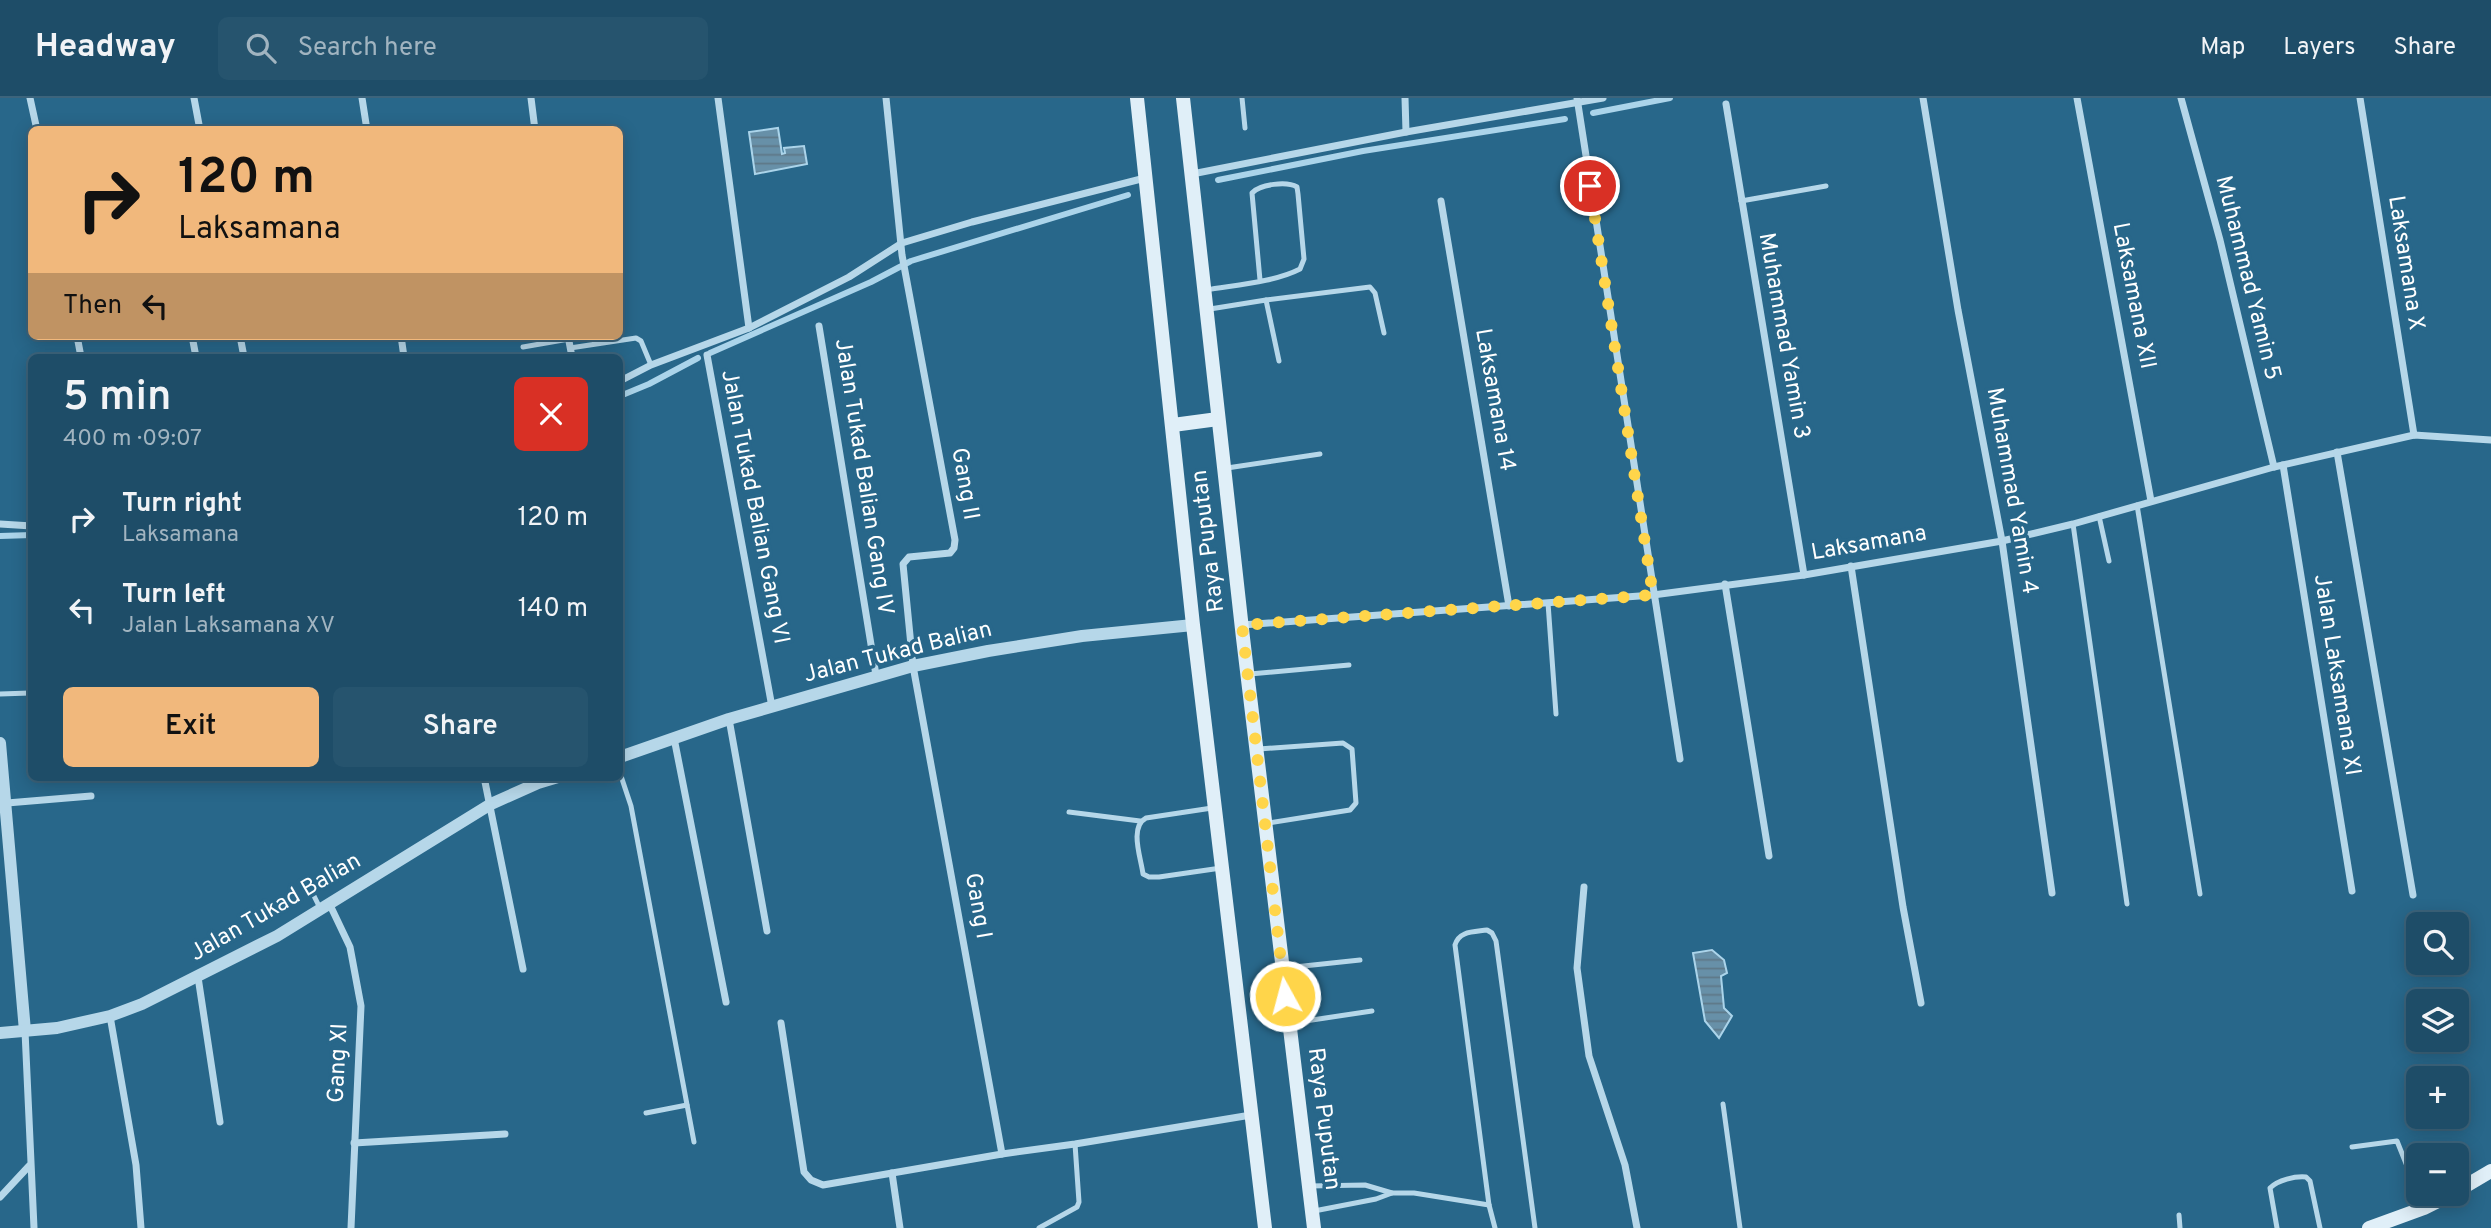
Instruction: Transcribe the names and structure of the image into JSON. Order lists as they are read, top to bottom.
{
  "streets": {
    "main road": ["Raya Puputan"],
    "street": [
      "Laksamana X",
      "Muhammad Yamin 5",
      "Laksamana XII",
      "Muhammad Yamin 3",
      "Laksamana 14",
      "Jalan Tukad Balian Gang IV",
      "Gang II",
      "Muhammad Yamin 4",
      "Jalan Tukad Balian Gang VI",
      "Laksamana",
      "Jalan Tukad Balian",
      "Jalan Laksamana XI",
      "Gang I",
      "Gang XI"
    ]
  },
  "crossings": [
    ["Laksamana X", "Laksamana"],
    ["Muhammad Yamin 5", "Laksamana"],
    ["Muhammad Yamin 5", "Jalan Laksamana XI"],
    ["Laksamana XII", "Laksamana"],
    ["Muhammad Yamin 3", "Laksamana"],
    ["Laksamana 14", "Laksamana"],
    ["Jalan Tukad Balian Gang IV", "Jalan Tukad Balian"],
    ["Gang II", "Jalan Tukad Balian"],
    ["Gang II", "Gang I"],
    ["Muhammad Yamin 4", "Laksamana"],
    ["Jalan Tukad Balian Gang VI", "Jalan Tukad Balian"],
    ["Raya Puputan", "Laksamana"],
    ["Raya Puputan", "Jalan Tukad Balian"],
    ["Laksamana", "Jalan Laksamana XI"],
    ["Jalan Tukad Balian", "Gang I"],
    ["Jalan Tukad Balian", "Gang XI"]
  ],
  "page": {
    "header": "Headway",
    "search": "Search here",
    "nav": ["Map", "Layers", "Share"],
    "turn": ["120 m", "Laksamana"],
    "then": "Then",
    "heading": ["5 min", "400 m · 09:07"],
    "list": [
      {
        "name": "Turn right",
        "note": "Laksamana",
        "value": "120 m"
      },
      {
        "name": "Turn left",
        "note": "Jalan Laksamana XV",
        "value": "140 m"
      }
    ],
    "buttons": ["Exit", "Share"],
    "map_buttons": ["+", "−"]
  }
}
